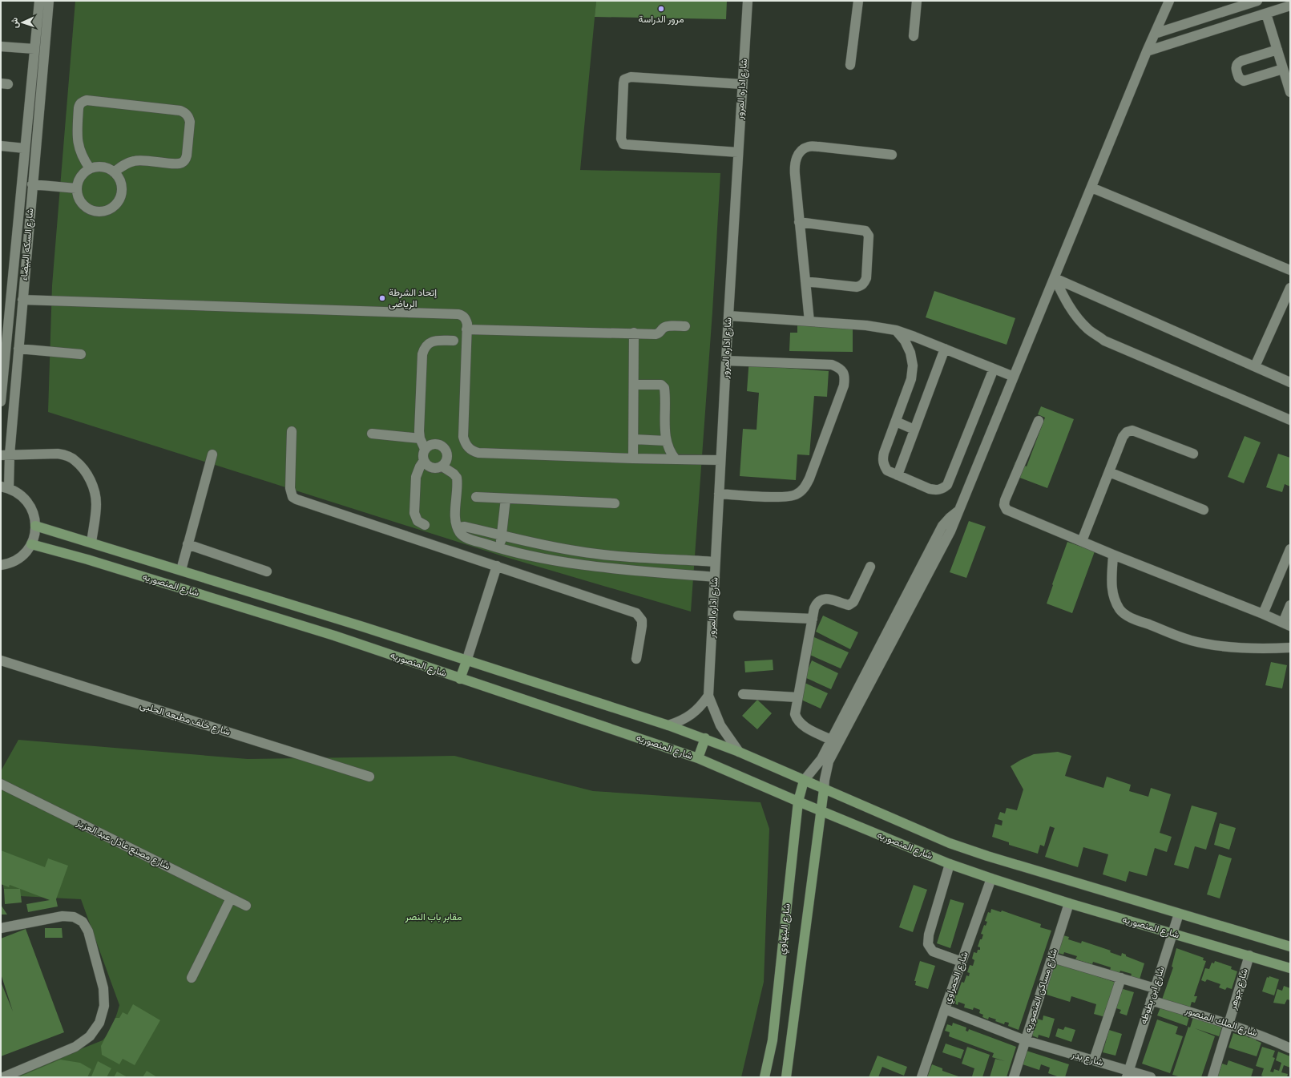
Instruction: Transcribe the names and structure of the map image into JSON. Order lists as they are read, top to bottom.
{
  "streets": {
    "main road": ["شارع المنصوريه", "شارع البنهاوي"],
    "street": [
      "شارع اداره المرور",
      "شارع السكه البيضاء",
      "شارع خلف مطبعه الحلبى",
      "شارع مصنع عادل عبد العزيز",
      "شارع الحمراوي",
      "شارع جوهر",
      "شارع مساكن المنصوريه",
      "شارع ابن بطوطه",
      "شارع الملك المنصور",
      "شارع بدر"
    ]
  },
  "crossings": [
    ["شارع اداره المرور", "شارع المنصوريه"],
    ["شارع المنصوريه", "شارع البنهاوي"],
    ["شارع المنصوريه", "شارع الحمراوي"],
    ["شارع المنصوريه", "شارع جوهر"],
    ["شارع المنصوريه", "شارع مساكن المنصوريه"],
    ["شارع المنصوريه", "شارع ابن بطوطه"],
    ["شارع الحمراوي", "شارع بدر"],
    ["شارع جوهر", "شارع الملك المنصور"],
    ["شارع مساكن المنصوريه", "شارع بدر"],
    ["شارع ابن بطوطه", "شارع الملك المنصور"],
    ["شارع ابن بطوطه", "شارع بدر"]
  ],
  "parks": ["مقابر باب النصر"],
  "places": ["مرور الدراسة", "إتحاد الشرطة الرياضى"],
  "north": "left"
}
